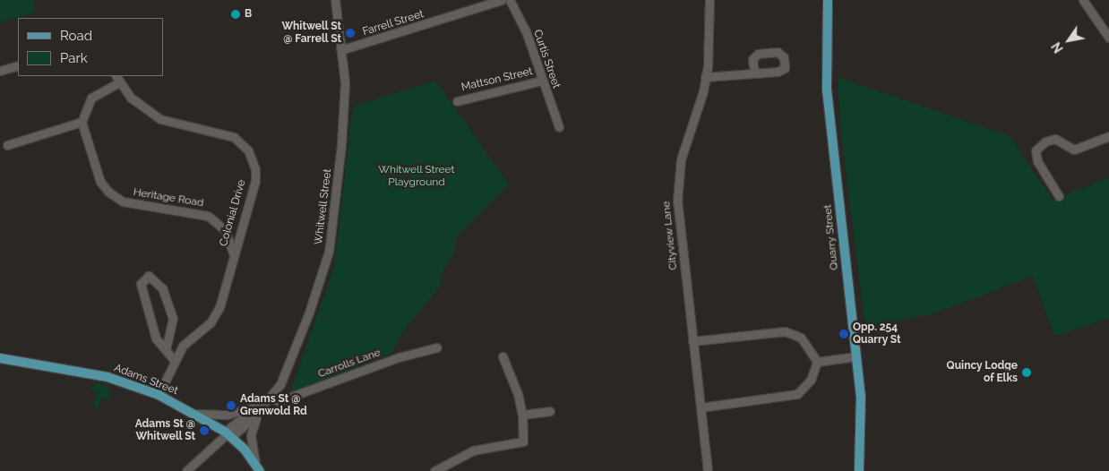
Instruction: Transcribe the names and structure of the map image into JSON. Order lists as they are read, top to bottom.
{
  "streets": {
    "main road": ["Quarry Street", "Adams Street"],
    "street": [
      "Farrell Street",
      "Curtis Street",
      "Mattson Street",
      "Heritage Road",
      "Whitwell Street",
      "Colonial Drive",
      "Cityview Lane",
      "Carrolls Lane"
    ]
  },
  "crossings": [
    ["Farrell Street", "Whitwell Street"],
    ["Curtis Street", "Mattson Street"],
    ["Heritage Road", "Colonial Drive"],
    ["Whitwell Street", "Carrolls Lane"],
    ["Whitwell Street", "Adams Street"],
    ["Colonial Drive", "Adams Street"],
    ["Carrolls Lane", "Adams Street"]
  ],
  "parks": ["Whitwell Street Playground"],
  "places": [
    "B",
    "Whitwell St @ Farrell St",
    "Opp. 254 Quarry St",
    "Quincy Lodge of Elks",
    "Adams St @ Grenwold Rd",
    "Adams St @ Whitwell St"
  ],
  "legend": ["Road", "Park"],
  "north": "bottom left"
}
